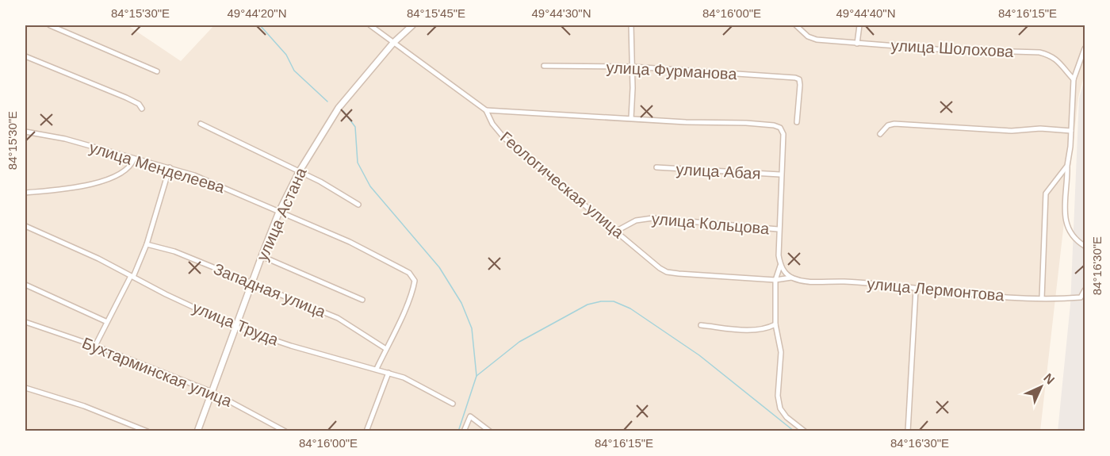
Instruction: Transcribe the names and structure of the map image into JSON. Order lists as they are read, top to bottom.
{
  "streets": {
    "street": [
      "улица Шолохова",
      "улица Фурманова",
      "улица Менделеева",
      "улица Абая",
      "Геологическая улица",
      "улица Астана",
      "улица Кольцова",
      "улица Лермонтова",
      "Западная улица",
      "улица Труда",
      "Бухтарминская улица"
    ]
  },
  "crossings": [
    ["улица Менделеева", "улица Астана"],
    ["улица Менделеева", "Западная улица"],
    ["Геологическая улица", "улица Астана"],
    ["Геологическая улица", "улица Кольцова"],
    ["Геологическая улица", "улица Лермонтова"],
    ["улица Астана", "Западная улица"],
    ["улица Астана", "улица Труда"],
    ["улица Астана", "Бухтарминская улица"]
  ],
  "north": "top right",
  "coordinates": [
    "84°15'30\"E",
    "49°44'20\"N",
    "84°15'45\"E",
    "49°44'30\"N",
    "84°16'00\"E",
    "49°44'40\"N",
    "84°16'15\"E",
    "84°16'30\"E"
  ]
}
